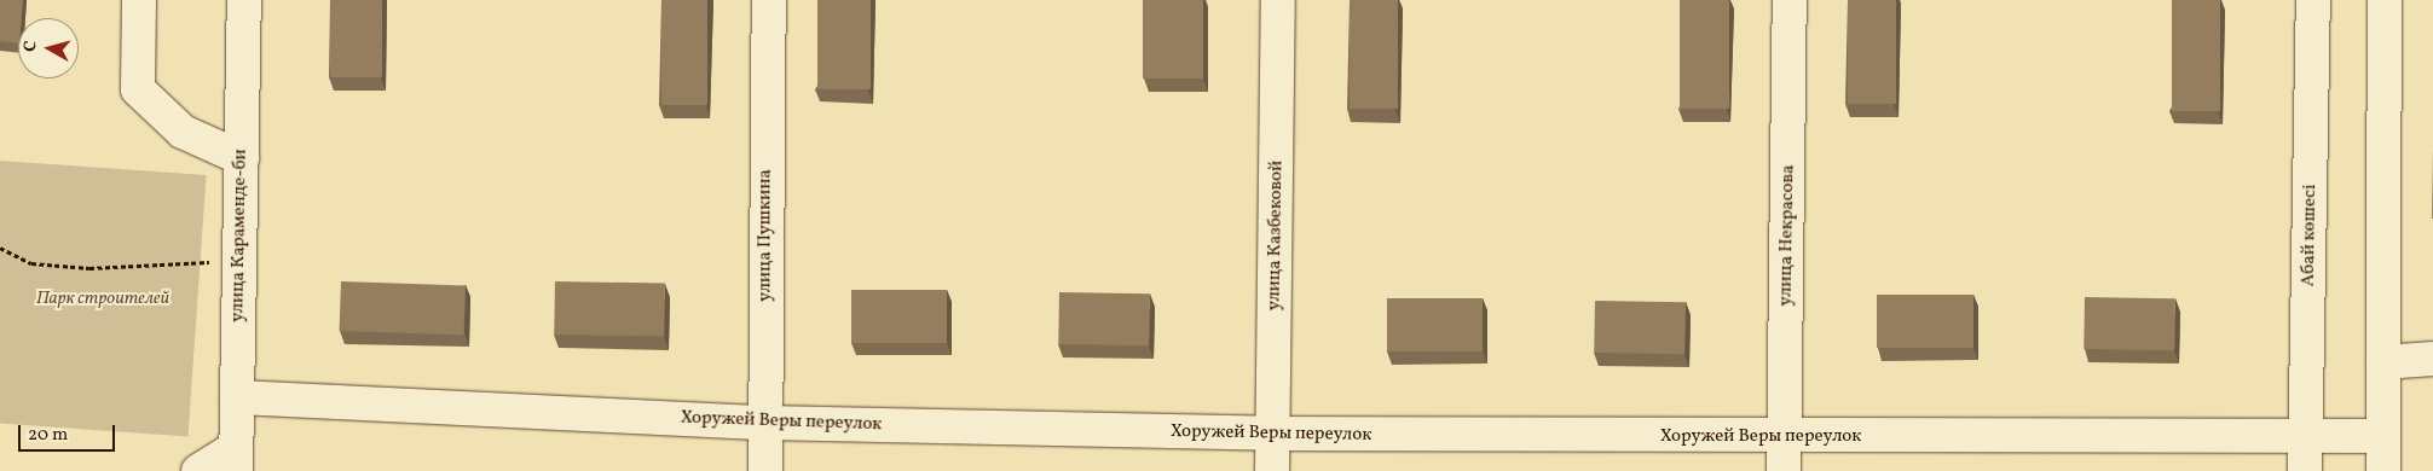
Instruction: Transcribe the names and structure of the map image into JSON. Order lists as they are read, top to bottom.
{
  "streets": {
    "street": [
      "улица Караменде-би",
      "улица Пушкина",
      "улица Казбековой",
      "улица Некрасова",
      "Абай көшесі",
      "Хоружей Веры переулок"
    ]
  },
  "crossings": [
    ["улица Караменде-би", "Хоружей Веры переулок"],
    ["улица Пушкина", "Хоружей Веры переулок"],
    ["улица Казбековой", "Хоружей Веры переулок"],
    ["улица Некрасова", "Хоружей Веры переулок"],
    ["Абай көшесі", "Хоружей Веры переулок"]
  ],
  "parks": ["Парк строителей"],
  "scale_bar": "20 m",
  "north": "left"
}
